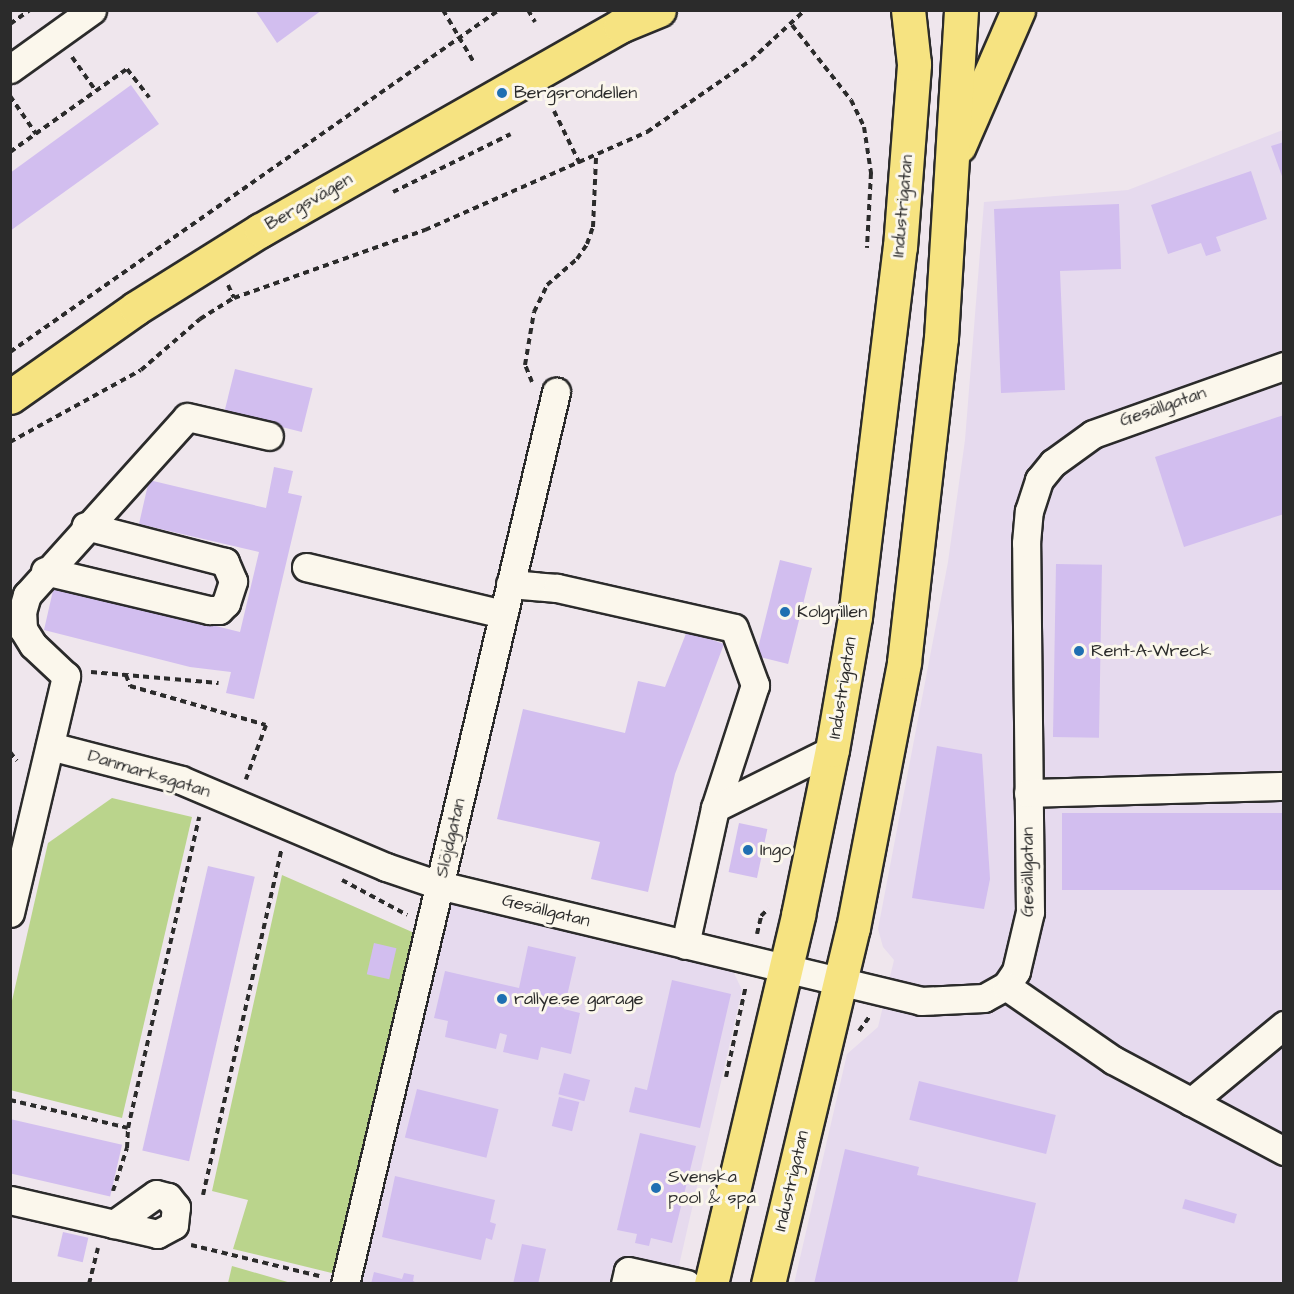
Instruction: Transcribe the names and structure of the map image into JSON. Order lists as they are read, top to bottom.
{
  "streets": {
    "main road": ["Bergsvägen", "Industrigatan"],
    "street": ["Gesällgatan", "Danmarksgatan", "Slöjdgatan"]
  },
  "crossings": [
    ["Industrigatan", "Gesällgatan"],
    ["Gesällgatan", "Danmarksgatan"],
    ["Gesällgatan", "Slöjdgatan"],
    ["Danmarksgatan", "Slöjdgatan"]
  ],
  "places": [
    "Bergsrondellen",
    "Kolgrillen",
    "Rent-A-Wreck",
    "Ingo",
    "rallye.se garage",
    "Svenska pool & spa"
  ]
}
